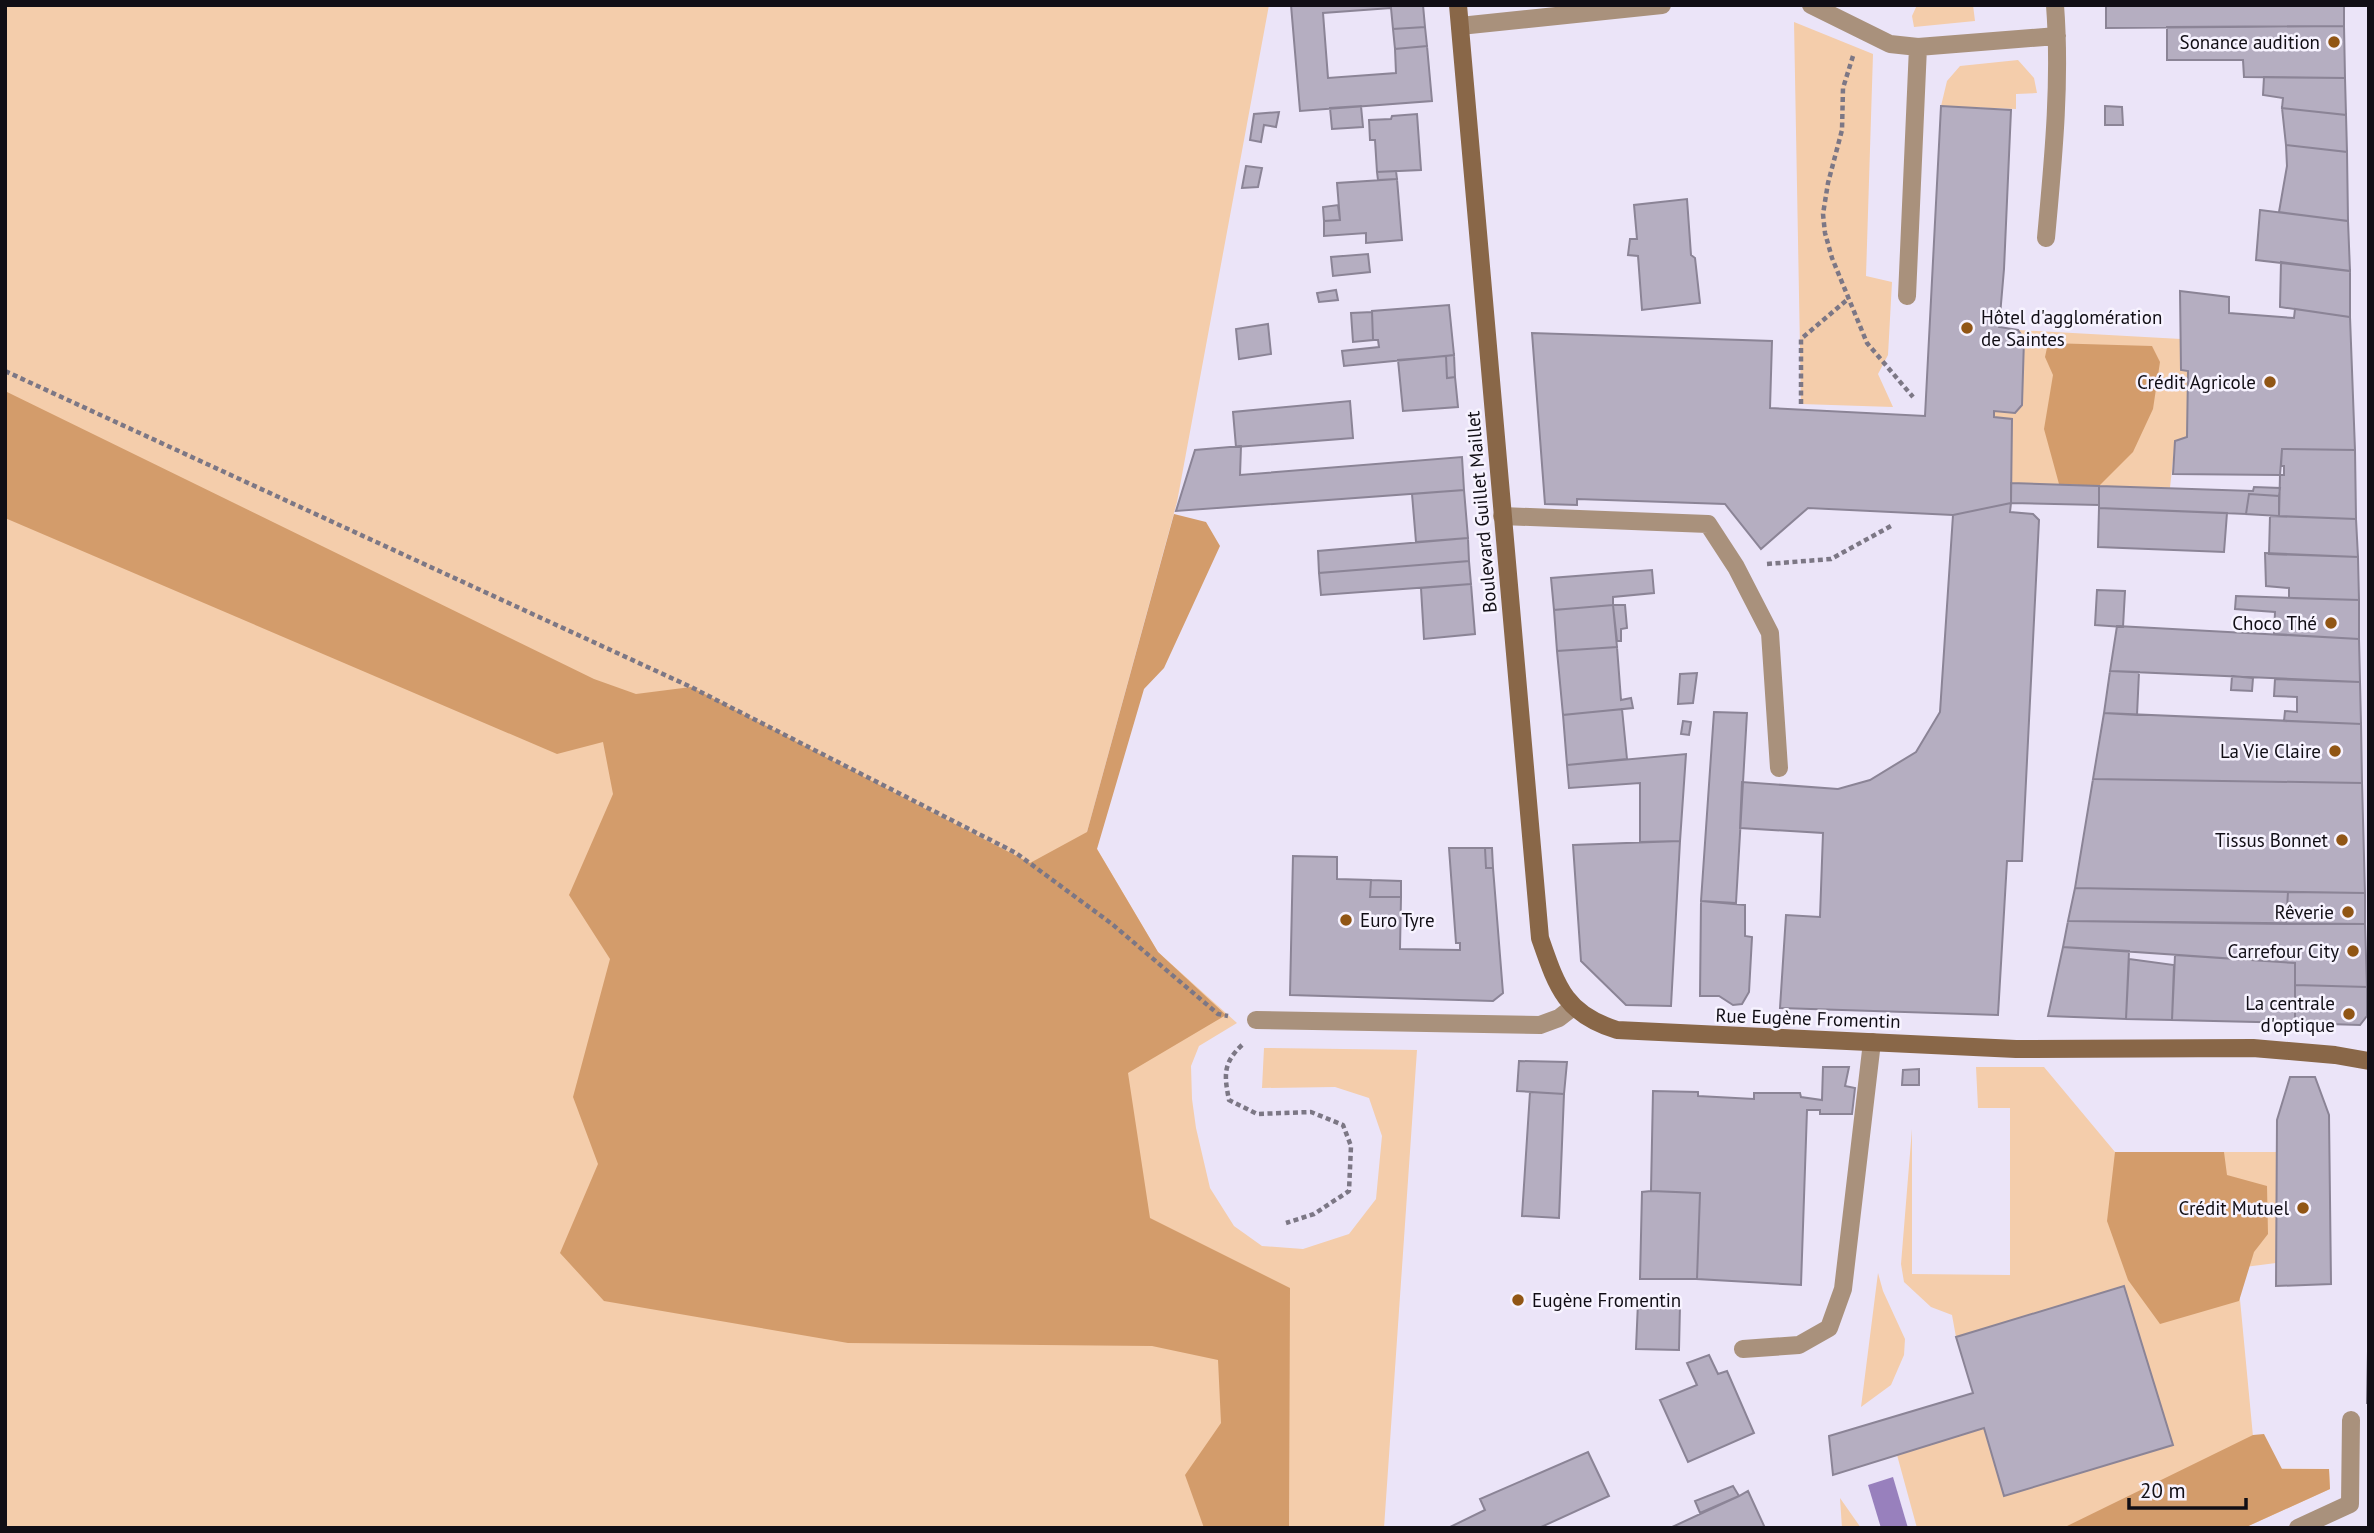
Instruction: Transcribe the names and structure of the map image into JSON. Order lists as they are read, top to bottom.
{
  "streets": {
    "street": ["Boulevard Guillet Maillet", "Rue Eugène Fromentin"]
  },
  "crossings": [
    ["Boulevard Guillet Maillet", "Rue Eugène Fromentin"]
  ],
  "places": [
    "Sonance audition",
    "Hôtel d'agglomération de Saintes",
    "Crédit Agricole",
    "Choco Thé",
    "La Vie Claire",
    "Tissus Bonnet",
    "Rêverie",
    "Euro Tyre",
    "Carrefour City",
    "La centrale d'optique",
    "Crédit Mutuel",
    "Eugène Fromentin"
  ],
  "scale_bar": "20 m"
}
